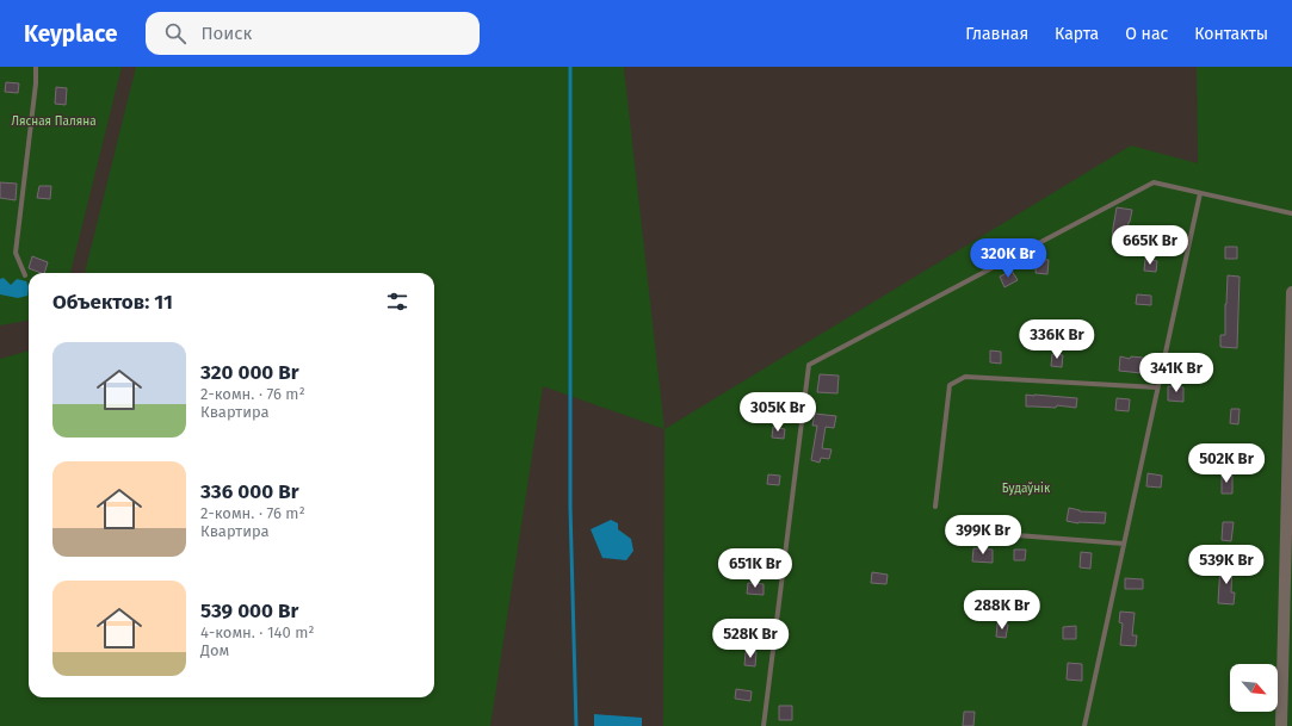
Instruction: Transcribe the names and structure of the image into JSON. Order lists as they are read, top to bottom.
{
  "parks": ["Лясная Паляна", "Будаўнік"],
  "north": "bottom right",
  "page": {
    "header": "Keyplace",
    "search": "Поиск",
    "nav": [
      "Главная",
      "Карта",
      "О нас",
      "Контакты"
    ],
    "price": [
      "665K Br",
      "320K Br",
      "336K Br",
      "341K Br",
      "305K Br",
      "502K Br",
      "399K Br",
      "539K Br",
      "651K Br",
      "288K Br",
      "528K Br"
    ],
    "heading": "Объектов: 11",
    "list": [
      {
        "name": "320 000 Br",
        "note": "2-комн. · 76 m² · Квартира"
      },
      {
        "name": "336 000 Br",
        "note": "2-комн. · 76 m² · Квартира"
      },
      {
        "name": "539 000 Br",
        "note": "4-комн. · 140 m² · Дом"
      }
    ]
  }
}
